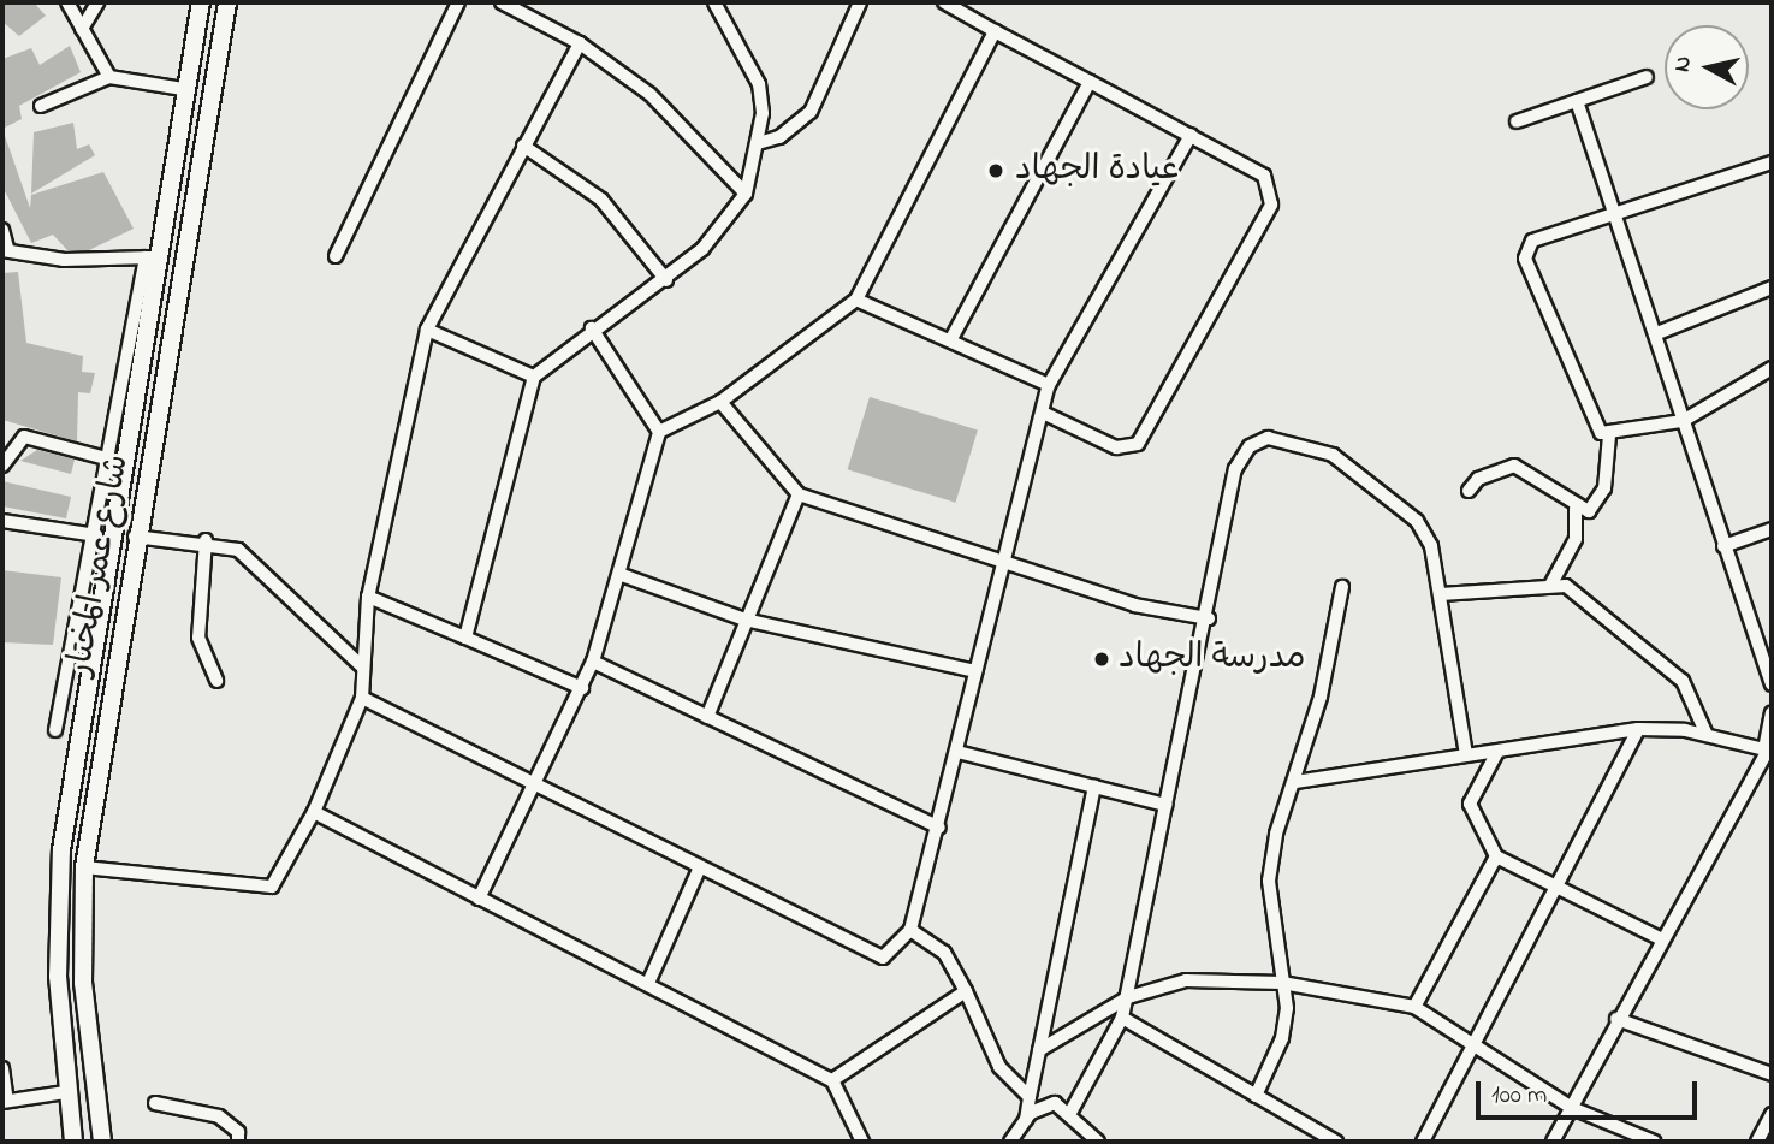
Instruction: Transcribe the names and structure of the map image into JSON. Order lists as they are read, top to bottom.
{
  "streets": {
    "street": ["شارع عمر المختار"]
  },
  "places": ["عيادة الجهاد", "مدرسة الجهاد"],
  "scale_bar": "100 m",
  "north": "left"
}
